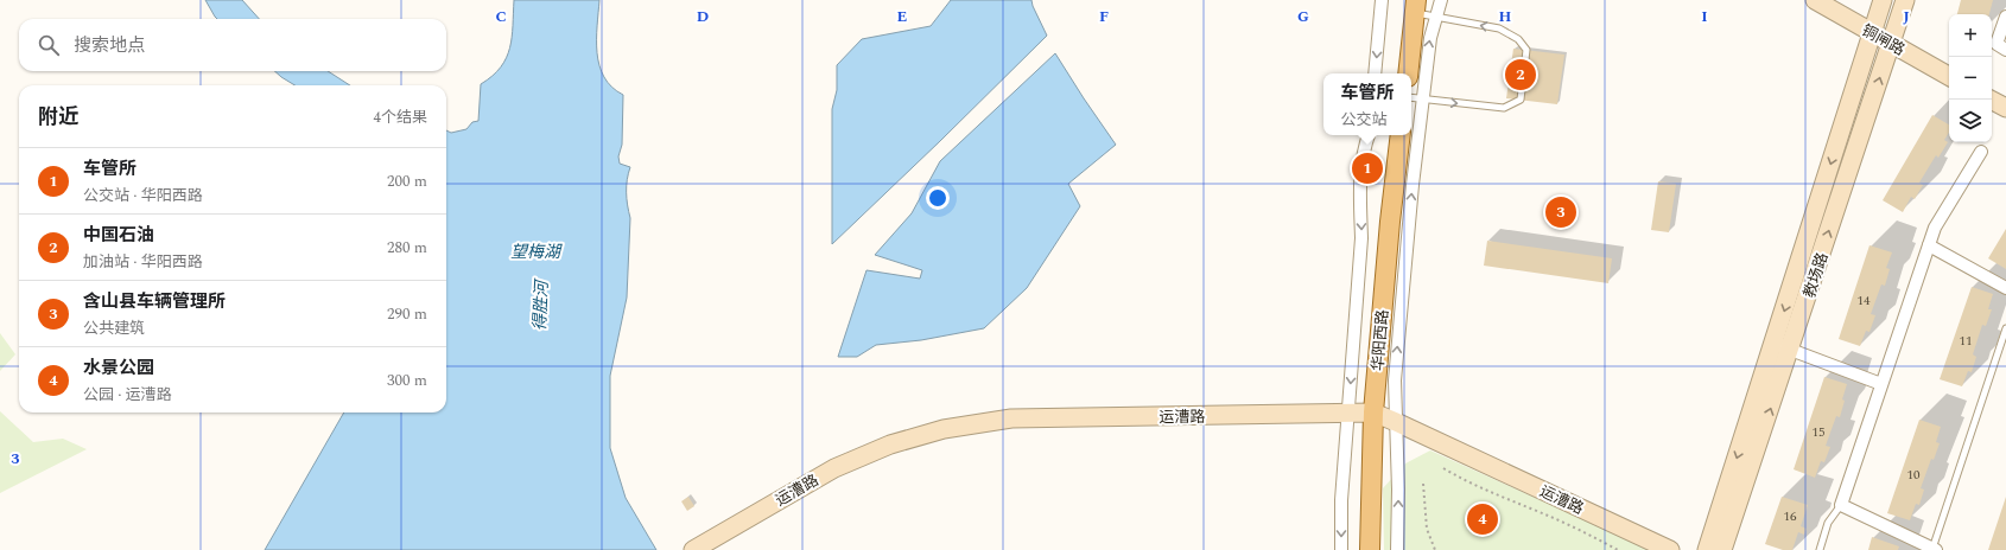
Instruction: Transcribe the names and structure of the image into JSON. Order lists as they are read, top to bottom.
{
  "streets": {
    "main road": [
      "铜闸路",
      "教场路",
      "华阳西路",
      "运漕路"
    ]
  },
  "crossings": [
    ["铜闸路", "教场路"],
    ["华阳西路", "运漕路"]
  ],
  "water": ["望梅湖", "得胜河"],
  "house_numbers": [
    "14",
    "11",
    "15",
    "10",
    "16"
  ],
  "page": {
    "map_buttons": ["+", "−"],
    "search": "搜索地点",
    "pins": [
      "2",
      "1",
      "3",
      "4"
    ],
    "popup": ["车管所", "公交站"],
    "heading": ["附近", "4个结果"],
    "list": [
      {
        "mark": "1",
        "name": "车管所",
        "note": "公交站 · 华阳西路",
        "value": "200 m"
      },
      {
        "mark": "2",
        "name": "中国石油",
        "note": "加油站 · 华阳西路",
        "value": "280 m"
      },
      {
        "mark": "3",
        "name": "含山县车辆管理所",
        "note": "公共建筑",
        "value": "290 m"
      },
      {
        "mark": "4",
        "name": "水景公园",
        "note": "公园 · 运漕路",
        "value": "300 m"
      }
    ]
  },
  "grid": {
    "columns": [
      "C",
      "D",
      "E",
      "F",
      "G",
      "H",
      "I",
      "J"
    ],
    "rows": ["3"]
  }
}
